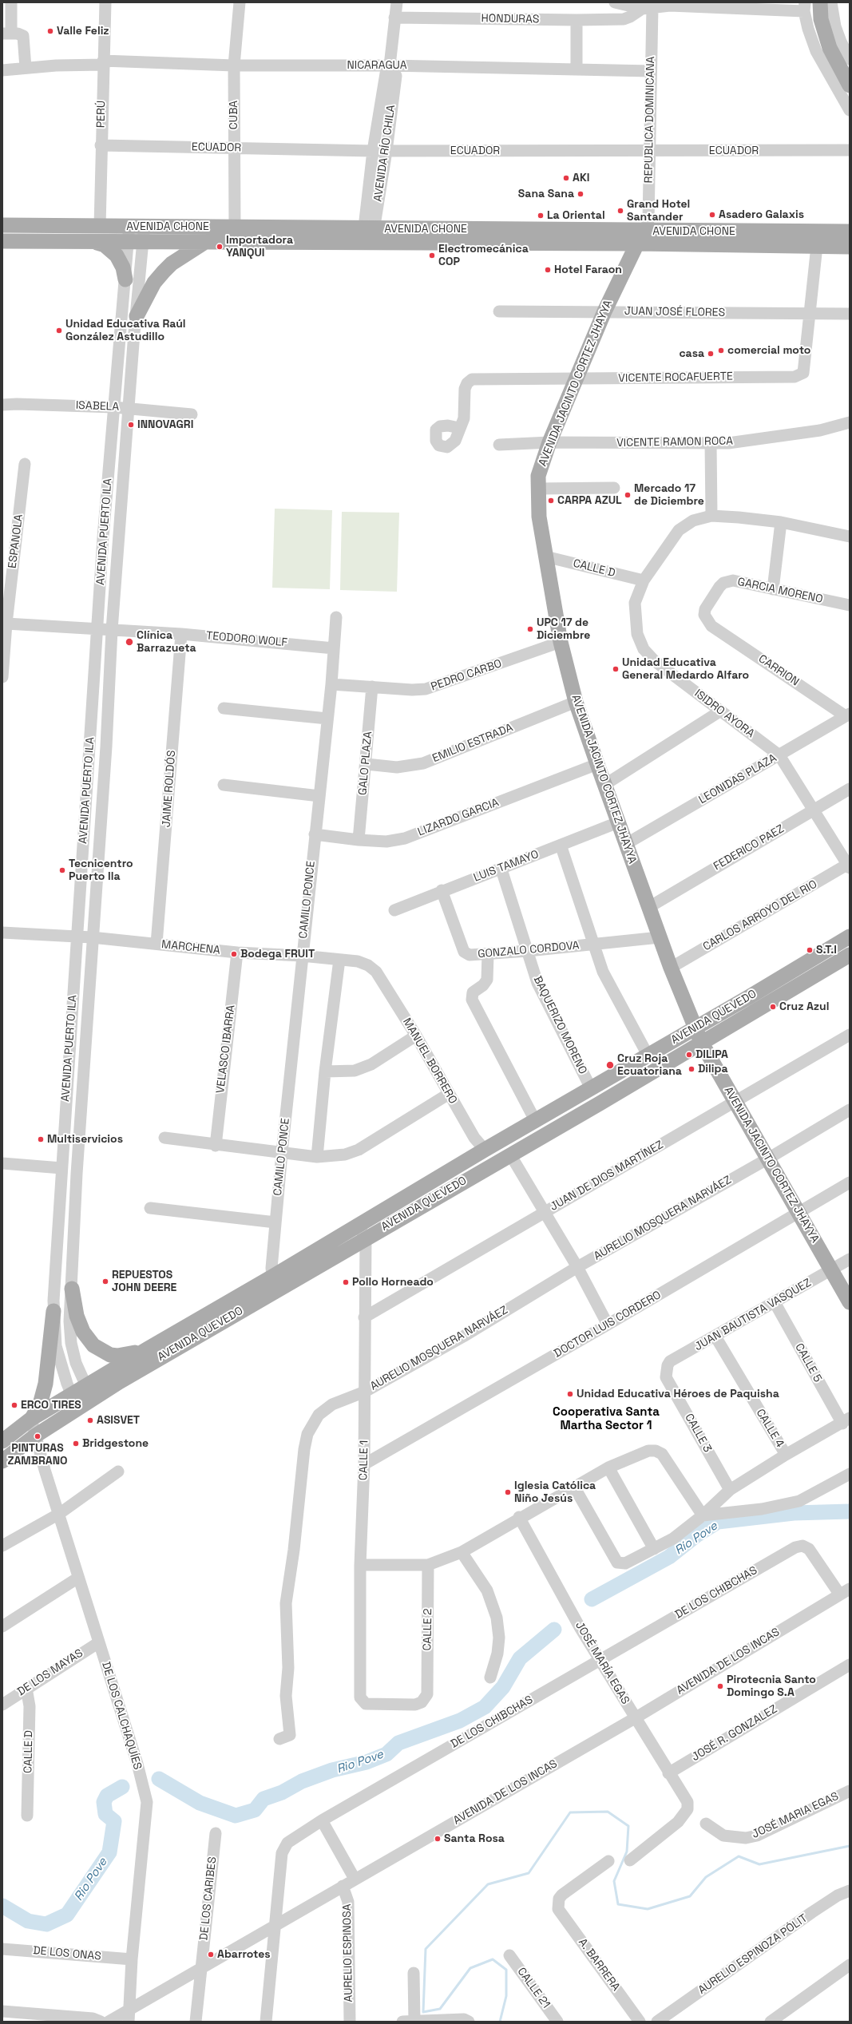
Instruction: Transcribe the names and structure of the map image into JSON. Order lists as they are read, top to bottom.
{
  "streets": {
    "main road": ["AVENIDA CHONE", "AVENIDA JACINTO CORTEZ JHAYYA", "AVENIDA QUEVEDO"],
    "street": [
      "HONDURAS",
      "NICARAGUA",
      "PERÚ",
      "CUBA",
      "REPUBLICA DOMINICANA",
      "ECUADOR",
      "AVENIDA RÍO CHILA",
      "JUAN JOSÉ FLORES",
      "VICENTE ROCAFUERTE",
      "ISABELA",
      "VICENTE RAMON ROCA",
      "AVENIDA PUERTO ILA",
      "ESPANOLA",
      "CALLE D",
      "GARCIA MORENO",
      "TEODORO WOLF",
      "CARRION",
      "PEDRO CARBO",
      "ISIDRO AYORA",
      "EMILIO ESTRADA",
      "GALO PLAZA",
      "LEONIDAS PLAZA",
      "JAIME ROLDÓS",
      "LIZARDO GARCIA",
      "FEDERICO PAEZ",
      "LUIS TAMAYO",
      "CAMILO PONCE",
      "CARLOS ARROYO DEL RIO",
      "MARCHENA",
      "GONZALO CORDOVA",
      "BAQUERIZO MORENO",
      "VELASCO IBARRA",
      "MANUEL BORRERO",
      "JUAN DE DIOS MARTÍNEZ",
      "AURELIO MOSQUERA NARVÁEZ",
      "JUAN BAUTISTA VASQUEZ",
      "DOCTOR LUIS CORDERO",
      "CALLE 5",
      "CALLE 4",
      "CALLE 3",
      "CALLE 1",
      "DE LOS CHIBCHAS",
      "CALLE 2",
      "AVENIDA DE LOS INCAS",
      "JOSÉ MARÍA EGAS",
      "DE LOS MAYAS",
      "DE LOS CALCHAQUÍES",
      "JOSÉ R. GONZALEZ",
      "JOSÉ MARIA EGAS",
      "DE LOS CARIBES",
      "AURELIO ESPINOSA",
      "DE LOS ONAS",
      "AURELIO ESPINOZA PÓLIT",
      "A. BARRERA",
      "CALLE 21"
    ]
  },
  "crossings": [
    ["HONDURAS", "REPUBLICA DOMINICANA"],
    ["HONDURAS", "AVENIDA RÍO CHILA"],
    ["NICARAGUA", "PERÚ"],
    ["NICARAGUA", "CUBA"],
    ["NICARAGUA", "REPUBLICA DOMINICANA"],
    ["NICARAGUA", "AVENIDA RÍO CHILA"],
    ["PERÚ", "ECUADOR"],
    ["PERÚ", "AVENIDA CHONE"],
    ["CUBA", "ECUADOR"],
    ["CUBA", "AVENIDA CHONE"],
    ["REPUBLICA DOMINICANA", "ECUADOR"],
    ["REPUBLICA DOMINICANA", "AVENIDA CHONE"],
    ["REPUBLICA DOMINICANA", "AVENIDA JACINTO CORTEZ JHAYYA"],
    ["ECUADOR", "AVENIDA RÍO CHILA"],
    ["AVENIDA RÍO CHILA", "AVENIDA CHONE"],
    ["AVENIDA CHONE", "VICENTE ROCAFUERTE"],
    ["AVENIDA CHONE", "AVENIDA JACINTO CORTEZ JHAYYA"],
    ["AVENIDA CHONE", "AVENIDA PUERTO ILA"],
    ["JUAN JOSÉ FLORES", "VICENTE ROCAFUERTE"],
    ["JUAN JOSÉ FLORES", "AVENIDA JACINTO CORTEZ JHAYYA"],
    ["VICENTE ROCAFUERTE", "AVENIDA JACINTO CORTEZ JHAYYA"],
    ["AVENIDA JACINTO CORTEZ JHAYYA", "VICENTE RAMON ROCA"],
    ["AVENIDA JACINTO CORTEZ JHAYYA", "CALLE D"],
    ["AVENIDA JACINTO CORTEZ JHAYYA", "PEDRO CARBO"],
    ["AVENIDA JACINTO CORTEZ JHAYYA", "EMILIO ESTRADA"],
    ["AVENIDA JACINTO CORTEZ JHAYYA", "LEONIDAS PLAZA"],
    ["AVENIDA JACINTO CORTEZ JHAYYA", "LIZARDO GARCIA"],
    ["AVENIDA JACINTO CORTEZ JHAYYA", "FEDERICO PAEZ"],
    ["AVENIDA JACINTO CORTEZ JHAYYA", "LUIS TAMAYO"],
    ["AVENIDA JACINTO CORTEZ JHAYYA", "CARLOS ARROYO DEL RIO"],
    ["AVENIDA JACINTO CORTEZ JHAYYA", "GONZALO CORDOVA"],
    ["AVENIDA JACINTO CORTEZ JHAYYA", "AVENIDA QUEVEDO"],
    ["AVENIDA JACINTO CORTEZ JHAYYA", "JUAN DE DIOS MARTÍNEZ"],
    ["AVENIDA JACINTO CORTEZ JHAYYA", "AURELIO MOSQUERA NARVÁEZ"],
    ["AVENIDA JACINTO CORTEZ JHAYYA", "JUAN BAUTISTA VASQUEZ"],
    ["AVENIDA JACINTO CORTEZ JHAYYA", "DOCTOR LUIS CORDERO"],
    ["ISABELA", "AVENIDA PUERTO ILA"],
    ["AVENIDA PUERTO ILA", "TEODORO WOLF"],
    ["AVENIDA PUERTO ILA", "MARCHENA"],
    ["AVENIDA PUERTO ILA", "AVENIDA QUEVEDO"],
    ["ESPANOLA", "TEODORO WOLF"],
    ["CALLE D", "ISIDRO AYORA"],
    ["CALLE D", "DE LOS MAYAS"],
    ["GARCIA MORENO", "CARRION"],
    ["TEODORO WOLF", "JAIME ROLDÓS"],
    ["TEODORO WOLF", "CAMILO PONCE"],
    ["CARRION", "LEONIDAS PLAZA"],
    ["PEDRO CARBO", "GALO PLAZA"],
    ["PEDRO CARBO", "CAMILO PONCE"],
    ["ISIDRO AYORA", "LEONIDAS PLAZA"],
    ["ISIDRO AYORA", "FEDERICO PAEZ"],
    ["ISIDRO AYORA", "CARLOS ARROYO DEL RIO"],
    ["EMILIO ESTRADA", "GALO PLAZA"],
    ["GALO PLAZA", "LIZARDO GARCIA"],
    ["JAIME ROLDÓS", "MARCHENA"],
    ["LIZARDO GARCIA", "CAMILO PONCE"],
    ["LUIS TAMAYO", "GONZALO CORDOVA"],
    ["LUIS TAMAYO", "BAQUERIZO MORENO"],
    ["CAMILO PONCE", "MARCHENA"],
    ["CAMILO PONCE", "AVENIDA QUEVEDO"],
    ["MARCHENA", "VELASCO IBARRA"],
    ["MARCHENA", "MANUEL BORRERO"],
    ["GONZALO CORDOVA", "BAQUERIZO MORENO"],
    ["AVENIDA QUEVEDO", "BAQUERIZO MORENO"],
    ["AVENIDA QUEVEDO", "MANUEL BORRERO"],
    ["AVENIDA QUEVEDO", "CALLE 1"],
    ["AVENIDA QUEVEDO", "DE LOS CALCHAQUÍES"],
    ["JUAN DE DIOS MARTÍNEZ", "CALLE 1"],
    ["AURELIO MOSQUERA NARVÁEZ", "CALLE 1"],
    ["JUAN BAUTISTA VASQUEZ", "CALLE 5"],
    ["JUAN BAUTISTA VASQUEZ", "CALLE 4"],
    ["JUAN BAUTISTA VASQUEZ", "CALLE 3"],
    ["DOCTOR LUIS CORDERO", "CALLE 1"],
    ["CALLE 1", "CALLE 2"],
    ["DE LOS CHIBCHAS", "AVENIDA DE LOS INCAS"],
    ["DE LOS CHIBCHAS", "JOSÉ MARÍA EGAS"],
    ["AVENIDA DE LOS INCAS", "JOSÉ MARÍA EGAS"],
    ["AVENIDA DE LOS INCAS", "DE LOS CALCHAQUÍES"],
    ["AVENIDA DE LOS INCAS", "DE LOS CARIBES"],
    ["AVENIDA DE LOS INCAS", "AURELIO ESPINOSA"],
    ["JOSÉ MARÍA EGAS", "JOSÉ R. GONZALEZ"],
    ["DE LOS MAYAS", "DE LOS CALCHAQUÍES"],
    ["DE LOS CALCHAQUÍES", "DE LOS ONAS"]
  ],
  "districts": ["Cooperativa Santa Martha Sector 1"],
  "water": ["Río Pove", "Rio Pove"],
  "places": [
    "Valle Feliz",
    "AKI",
    "Sana Sana",
    "Grand Hotel Santander",
    "Asadero Galaxis",
    "La Oriental",
    "Importadora YANQUI",
    "Electromecánica COP",
    "Hotel Faraon",
    "Unidad Educativa Raúl González Astudillo",
    "comercial moto",
    "casa",
    "INNOVAGRI",
    "Mercado 17 de Diciembre",
    "CARPA AZUL",
    "UPC 17 de Diciembre",
    "Clínica Barrazueta",
    "Unidad Educativa General Medardo Alfaro",
    "Tecnicentro Puerto Ila",
    "S.T.I",
    "Bodega FRUIT",
    "Cruz Azul",
    "DILIPA",
    "Cruz Roja Ecuatoriana",
    "Dilipa",
    "Multiservicios",
    "REPUESTOS JOHN DEERE",
    "Pollo Horneado",
    "Unidad Educativa Héroes de Paquisha",
    "ERCO TIRES",
    "ASISVET",
    "PINTURAS ZAMBRANO",
    "Bridgestone",
    "Iglesia Católica Niño Jesús",
    "Pirotecnia Santo Domingo S.A",
    "Santa Rosa",
    "Abarrotes"
  ]
}
